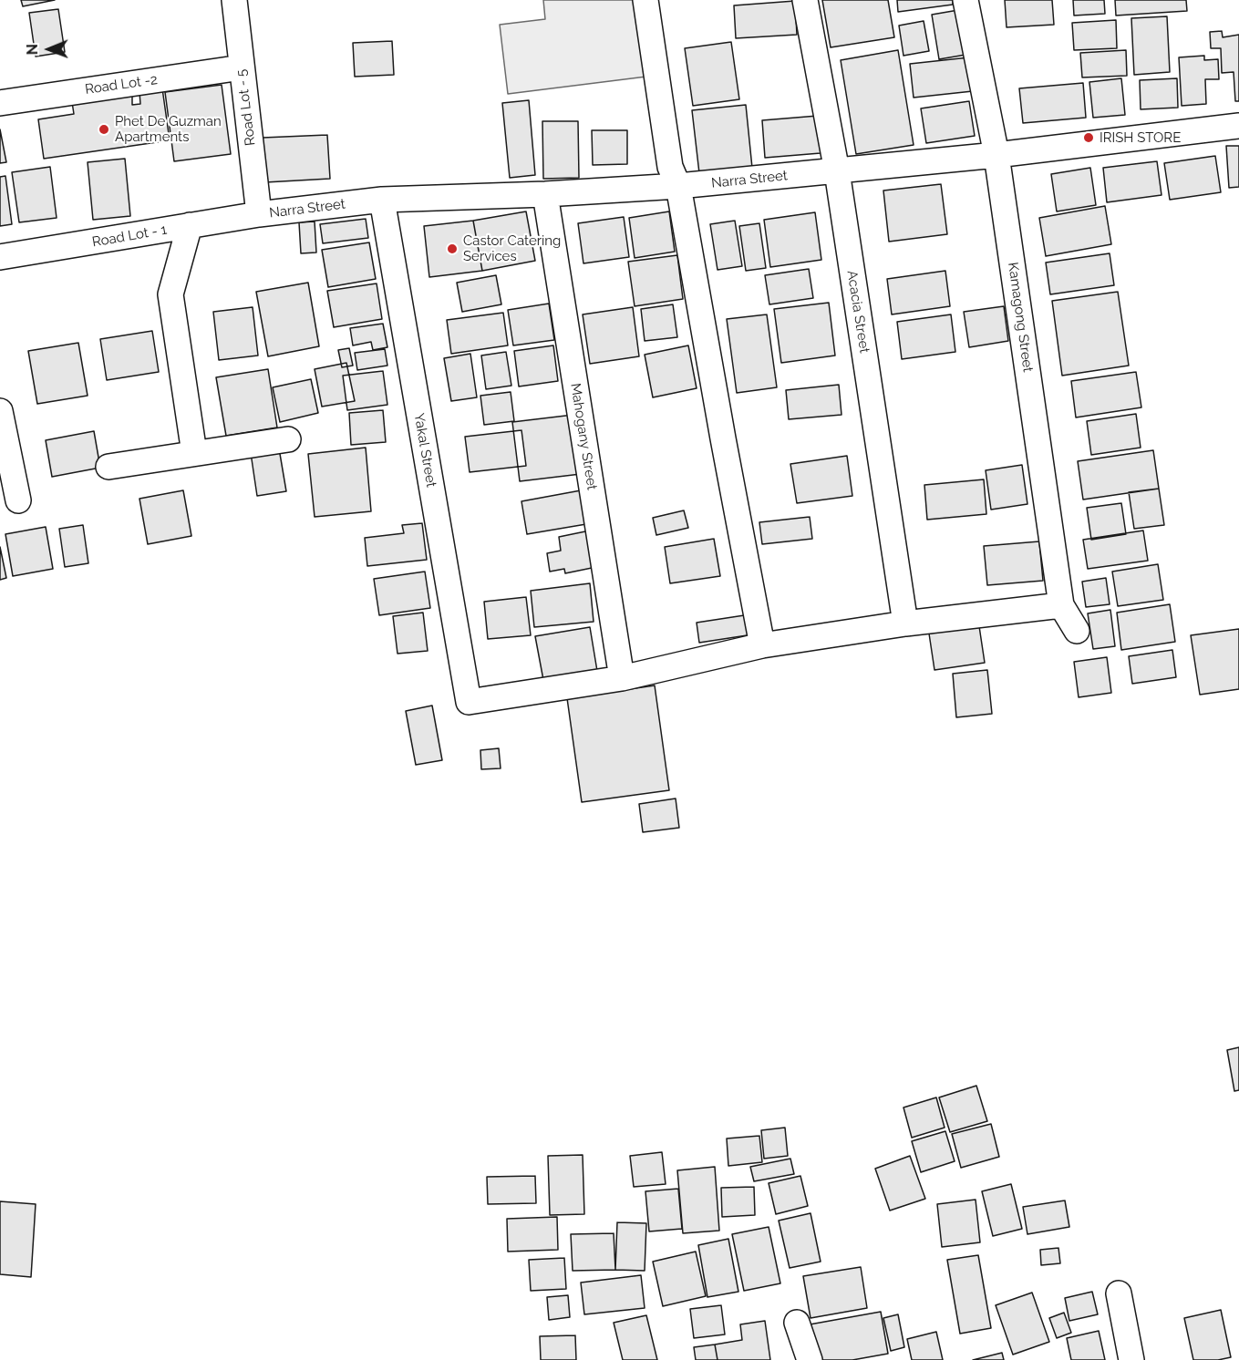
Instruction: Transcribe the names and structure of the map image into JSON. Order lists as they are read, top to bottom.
{
  "streets": {
    "street": [
      "Road Lot -2",
      "Road Lot - 5",
      "Narra Street",
      "Road Lot - 1",
      "Acacia Street",
      "Kamagong Street",
      "Mahogany Street",
      "Yakal Street"
    ]
  },
  "crossings": [
    ["Road Lot -2", "Road Lot - 5"],
    ["Road Lot - 5", "Narra Street"],
    ["Road Lot - 5", "Road Lot - 1"],
    ["Narra Street", "Road Lot - 1"],
    ["Narra Street", "Acacia Street"],
    ["Narra Street", "Kamagong Street"],
    ["Narra Street", "Mahogany Street"],
    ["Narra Street", "Yakal Street"],
    ["Mahogany Street", "Yakal Street"]
  ],
  "places": ["Phet De Guzman Apartments", "IRISH STORE", "Castor Catering Services"],
  "north": "left"
}
